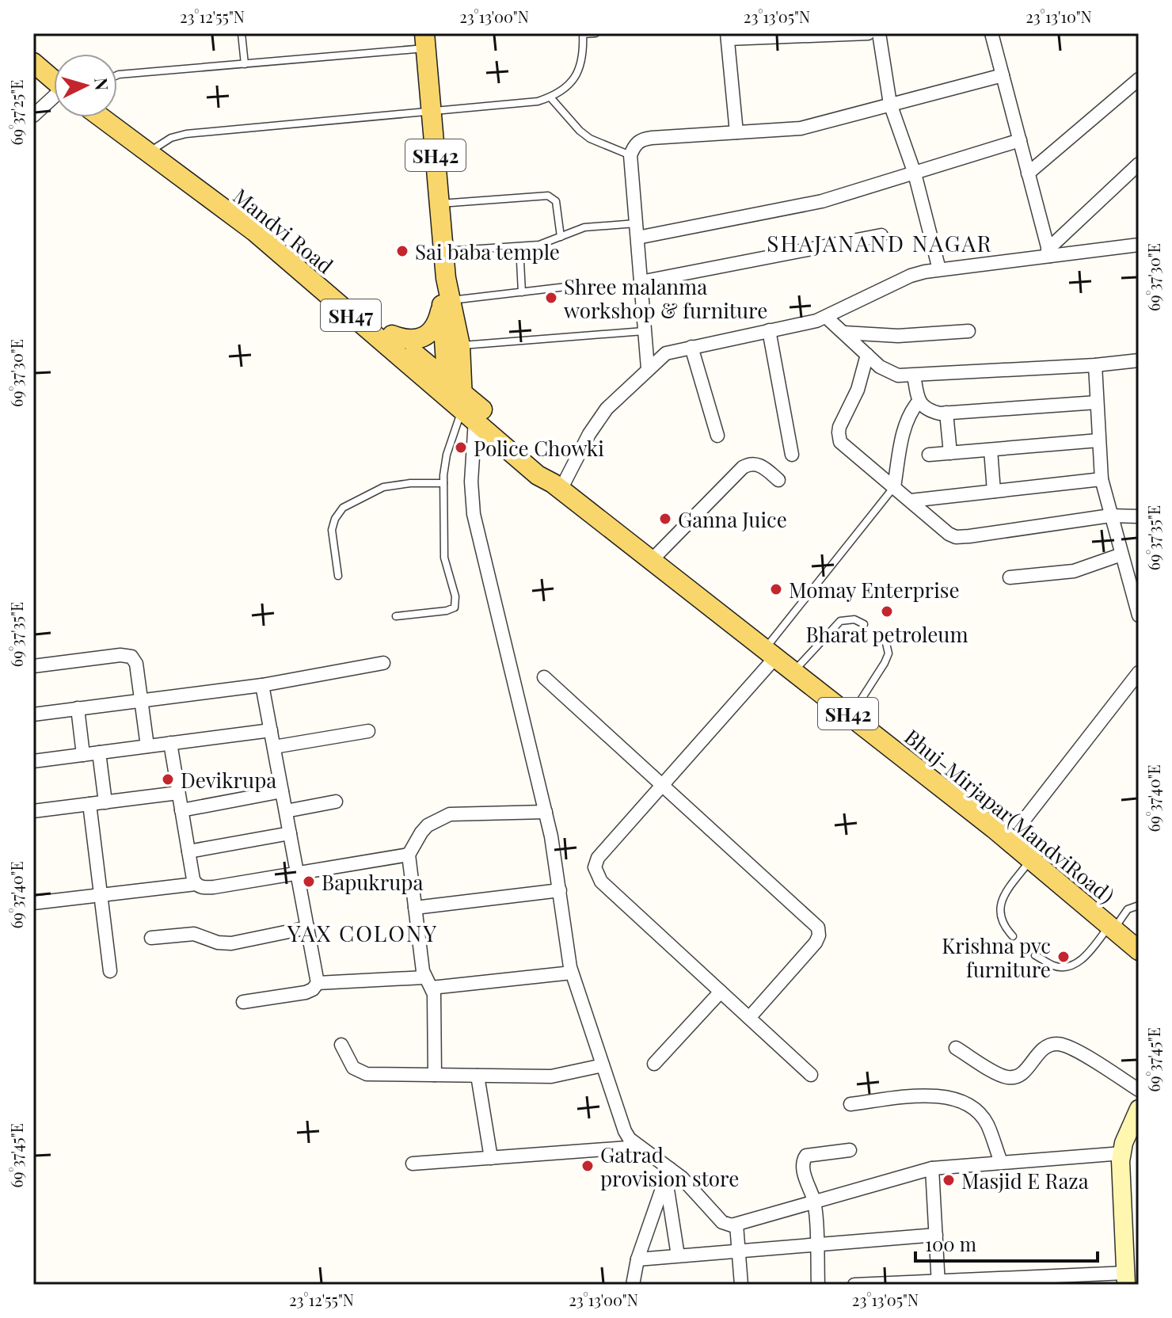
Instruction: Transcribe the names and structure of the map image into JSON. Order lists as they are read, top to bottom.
{
  "streets": {
    "main road": [
      "SH42",
      "Mandvi Road",
      "SH47",
      "Bhuj-Mirjapar(MandviRoad)"
    ]
  },
  "crossings": [
    ["SH42", "Mandvi Road"],
    ["SH42", "Bhuj-Mirjapar(MandviRoad)"],
    ["Mandvi Road", "Bhuj-Mirjapar(MandviRoad)"]
  ],
  "districts": ["SHAJANAND NAGAR", "YAX COLONY"],
  "places": [
    "Sai baba temple",
    "Shree malanma workshop & furniture",
    "Police Chowki",
    "Ganna Juice",
    "Momay Enterprise",
    "Bharat petroleum",
    "Devikrupa",
    "Bapukrupa",
    "Krishna pvc furniture",
    "Gatrad provision store",
    "Masjid E Raza"
  ],
  "scale_bar": "100 m",
  "north": "right",
  "coordinates": [
    "23°12'55\"N",
    "23°13'00\"N",
    "23°13'05\"N",
    "23°13'10\"N",
    "69°37'25\"E",
    "69°37'30\"E",
    "69°37'35\"E",
    "69°37'40\"E",
    "69°37'45\"E"
  ]
}
